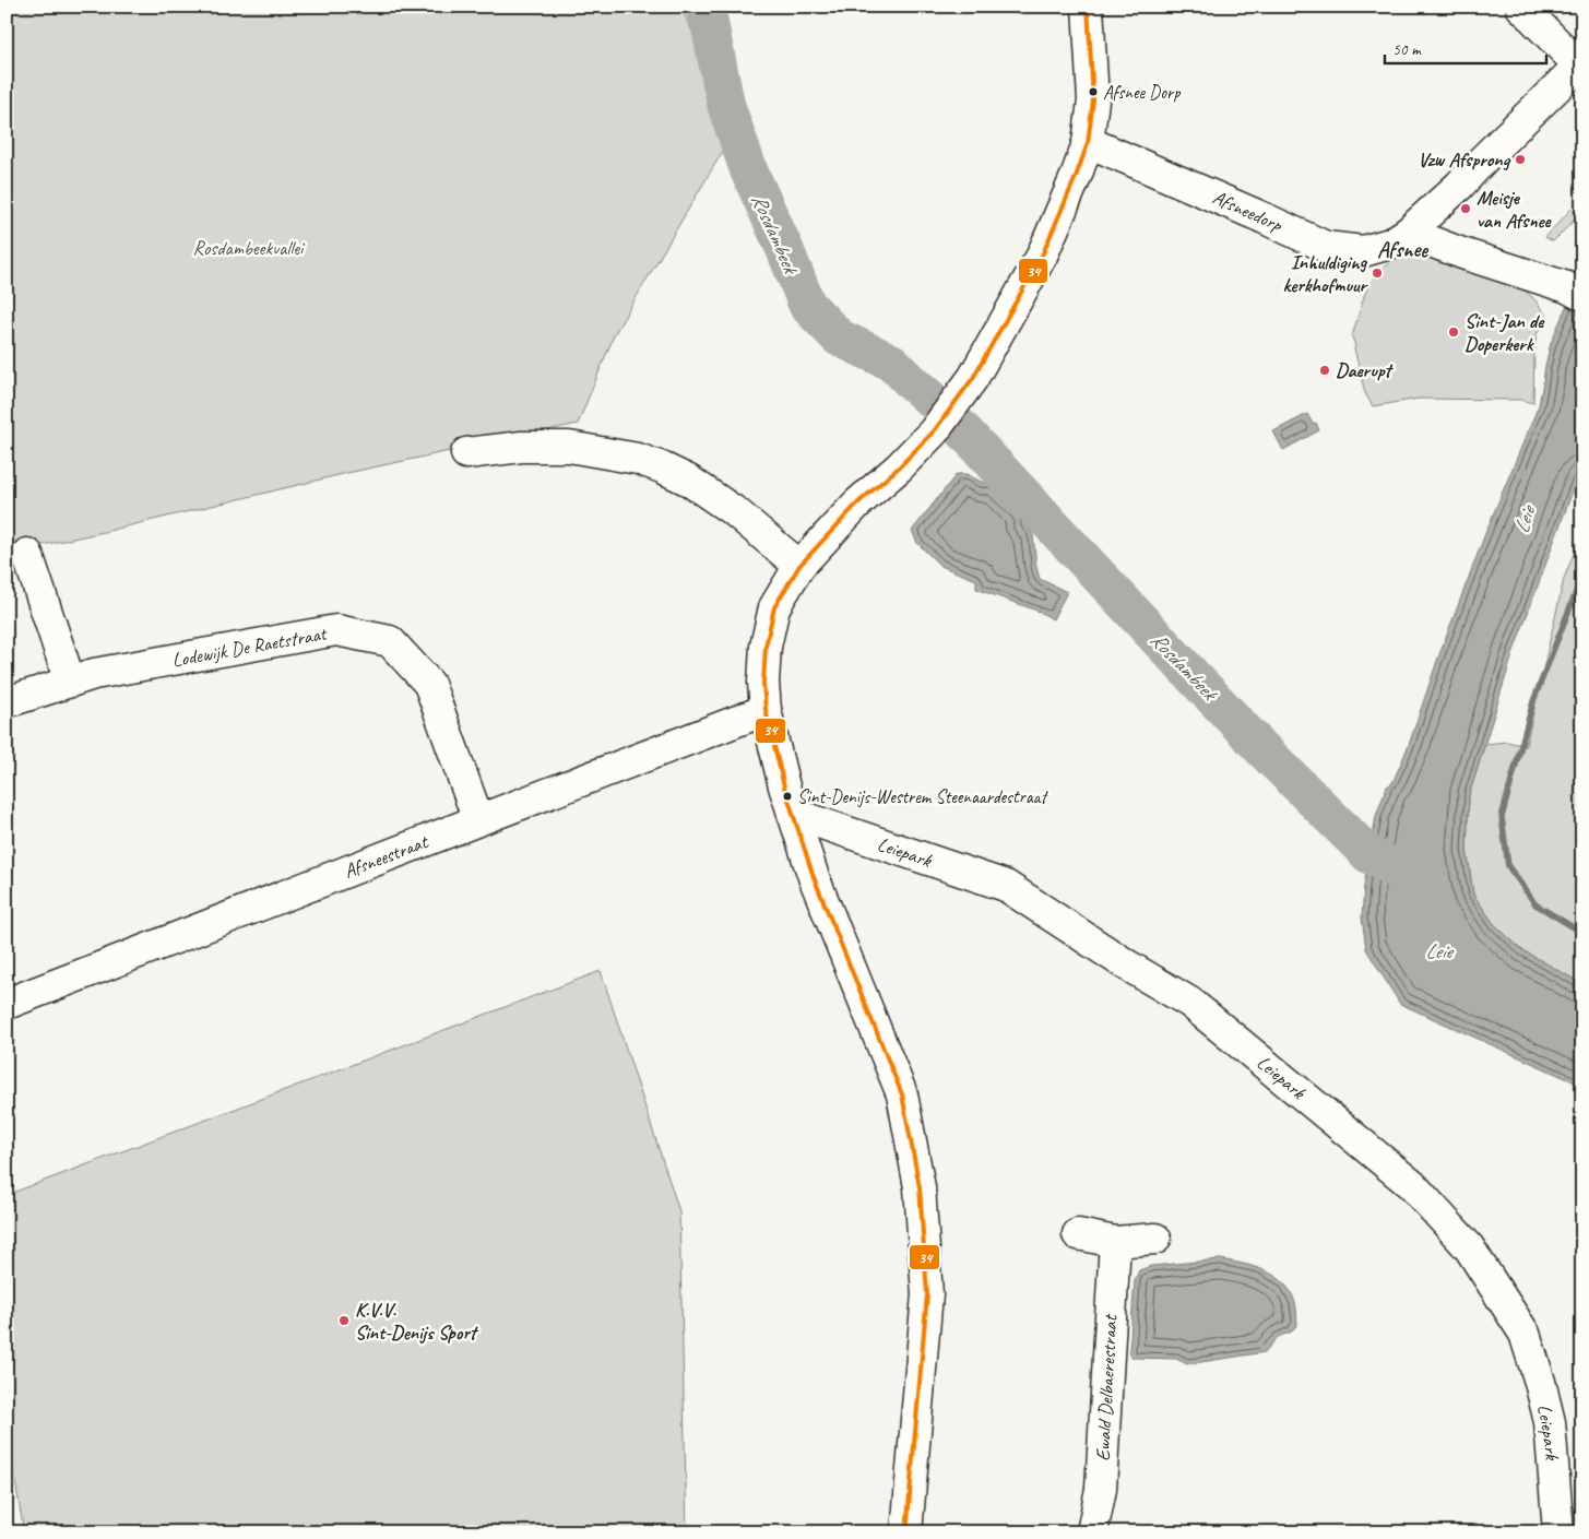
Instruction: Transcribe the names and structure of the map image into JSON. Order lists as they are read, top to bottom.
{
  "streets": {
    "street": [
      "Afsneedorp",
      "Lodewijk De Raetstraat",
      "Leiepark",
      "Afsneestraat",
      "Ewald Delbaerestraat"
    ]
  },
  "crossings": [
    ["Lodewijk De Raetstraat", "Afsneestraat"]
  ],
  "districts": ["Afsnee"],
  "water": ["Rosdambeek", "Leie"],
  "parks": ["Rosdambeekvallei"],
  "places": [
    "Afsnee Dorp",
    "Vzw Afsprong",
    "Meisje van Afsnee",
    "Inhuldiging kerkhofmuur",
    "Sint-Jan de Doperkerk",
    "Daerupt",
    "Sint-Denijs-Westrem Steenaardestraat",
    "K.V.V. Sint-Denijs Sport"
  ],
  "lines": ["transit line 34"],
  "scale_bar": "50 m"
}
